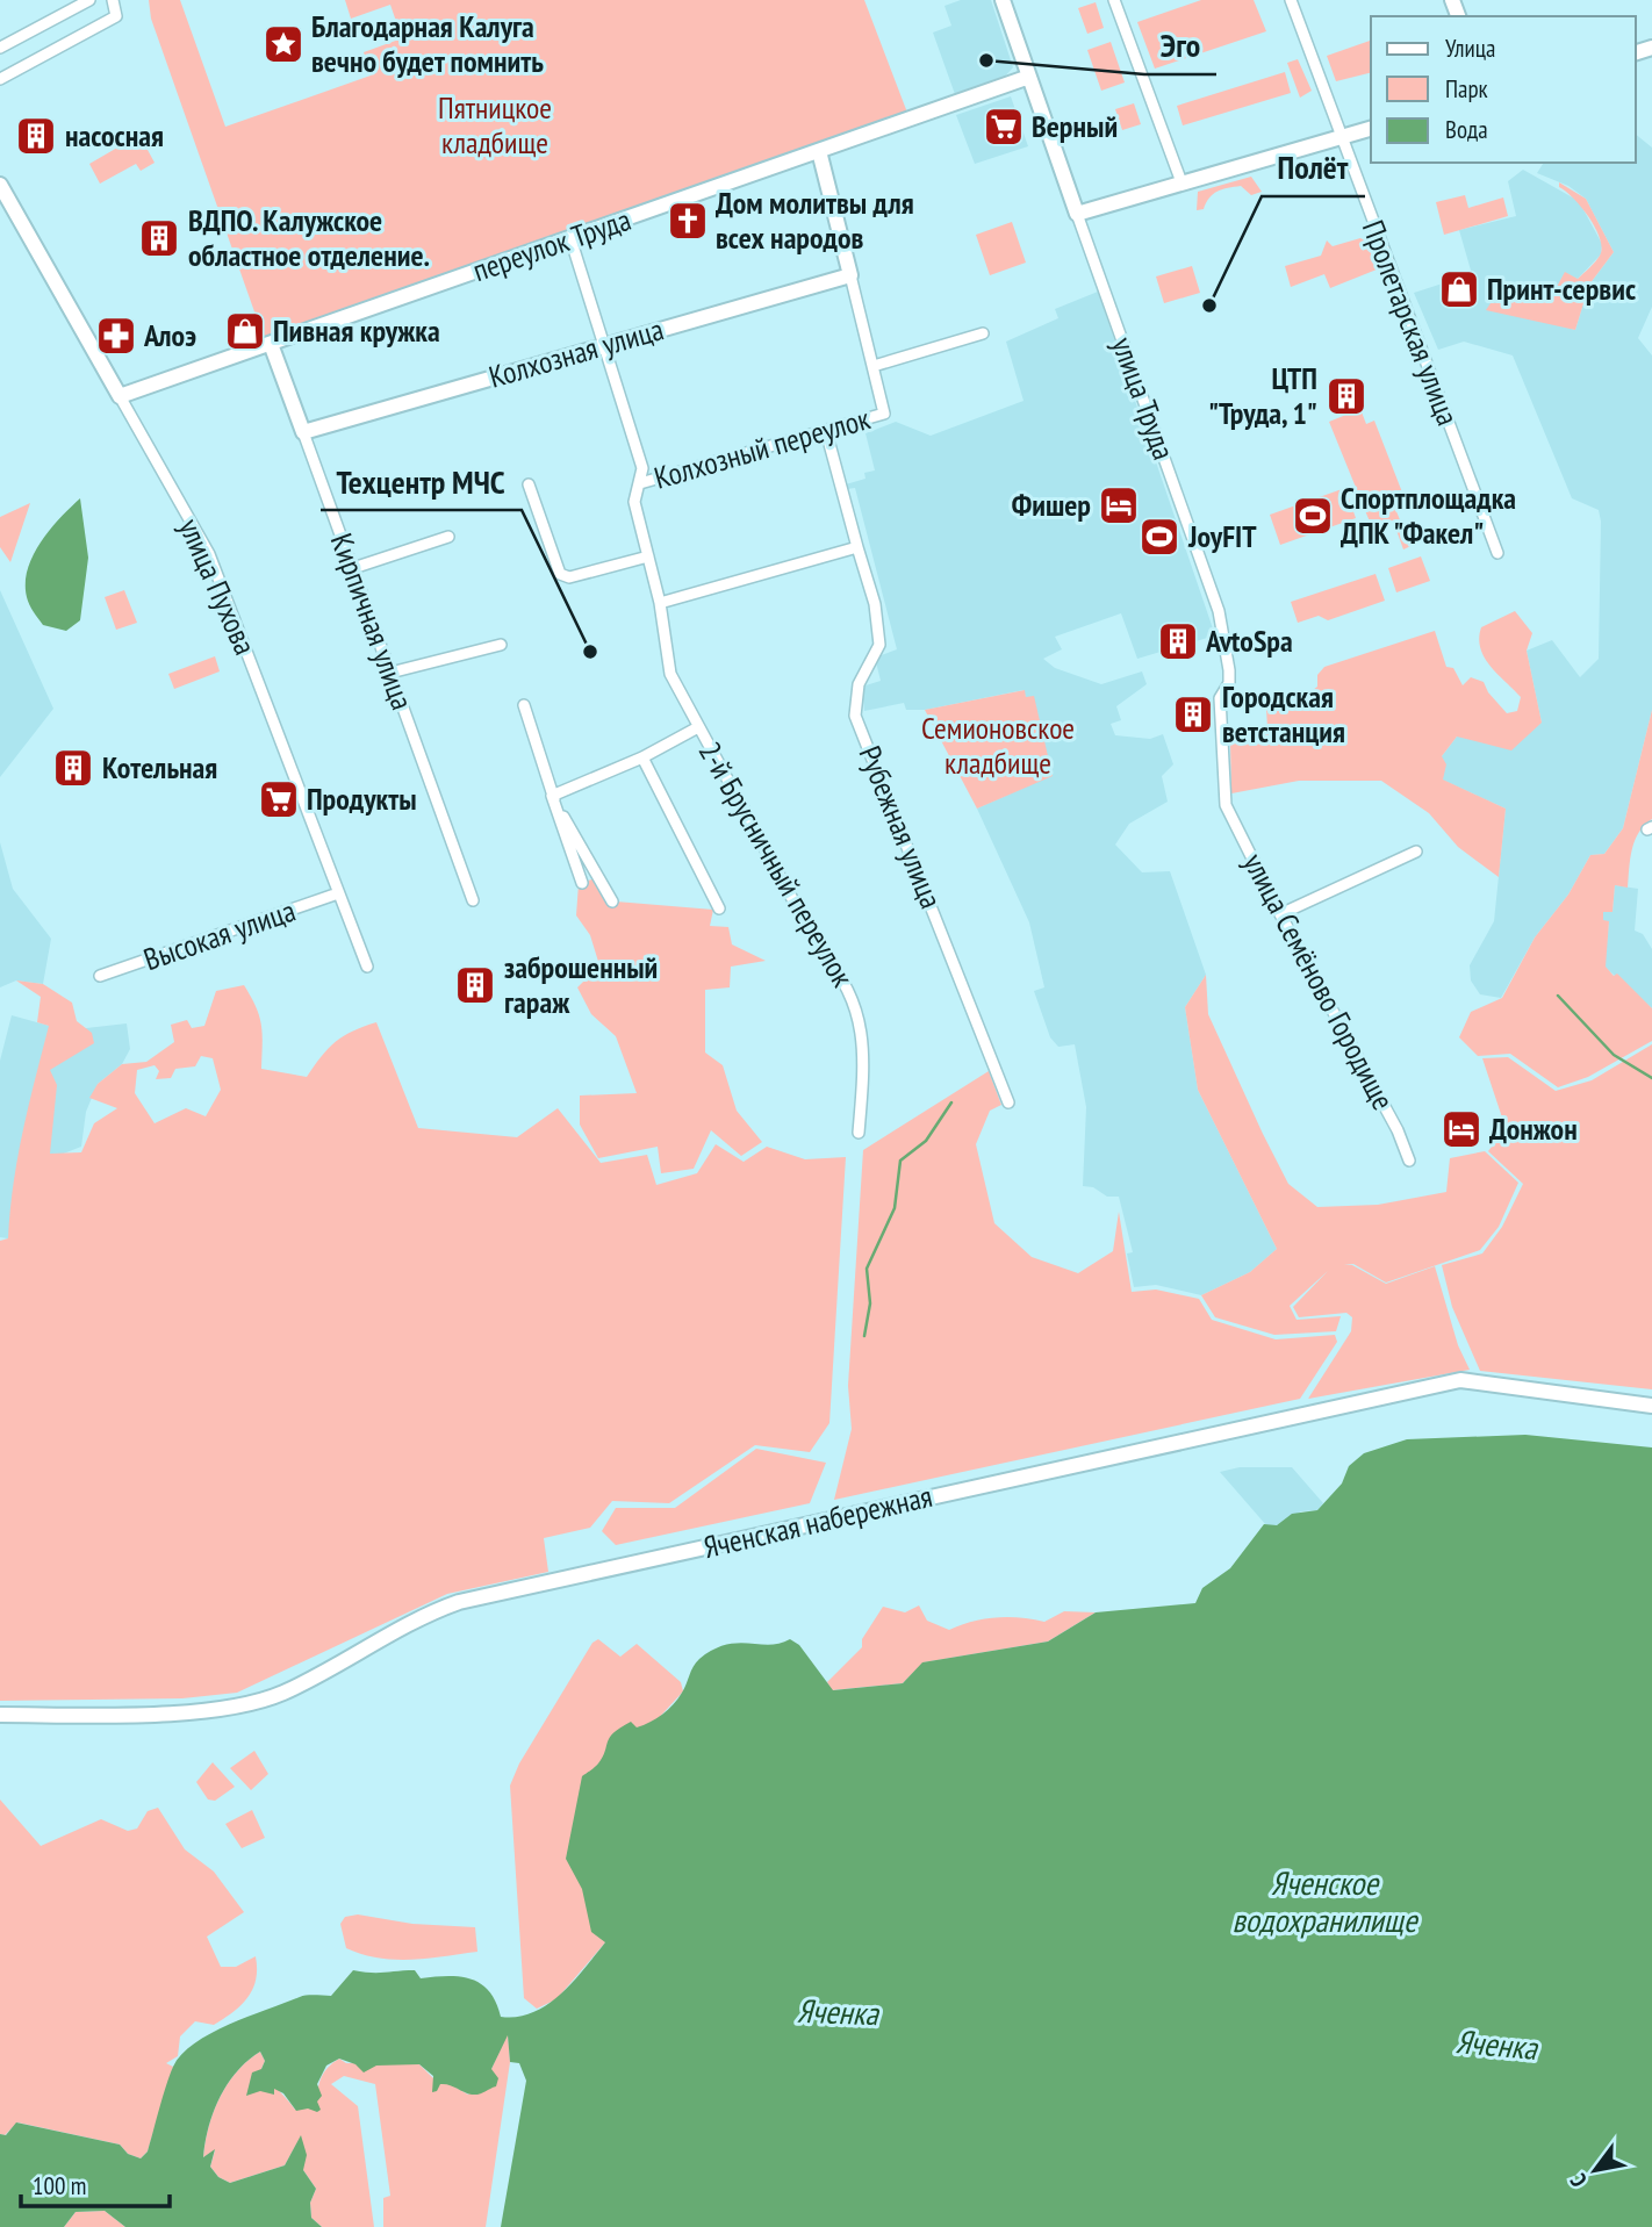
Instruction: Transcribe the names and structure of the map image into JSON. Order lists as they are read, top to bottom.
{
  "streets": {
    "street": [
      "переулок Труда",
      "Пролетарская улица",
      "Колхозная улица",
      "улица Труда",
      "Колхозный переулок",
      "улица Пухова",
      "Кирпичная улица",
      "Рубежная улица",
      "2-й Брусничный переулок",
      "Высокая улица",
      "улица Семёново Городище",
      "Яченская набережная"
    ]
  },
  "crossings": [
    ["переулок Труда", "улица Труда"],
    ["переулок Труда", "Колхозный переулок"],
    ["переулок Труда", "улица Пухова"],
    ["переулок Труда", "Кирпичная улица"],
    ["Колхозная улица", "Колхозный переулок"],
    ["Колхозная улица", "Кирпичная улица"],
    ["улица Труда", "улица Семёново Городище"],
    ["Колхозный переулок", "Рубежная улица"],
    ["Колхозный переулок", "2-й Брусничный переулок"],
    ["улица Пухова", "Высокая улица"]
  ],
  "water": ["Яченское водохранилище", "Яченка"],
  "parks": ["Пятницкое кладбище", "Семионовское кладбище"],
  "places": {
    "place": ["Благодарная Калуга вечно будет помнить"],
    "other": ["Эго", "Полёт", "Техцентр МЧС"],
    "supermarket": ["Верный", "Продукты"],
    "building": [
      "насосная",
      "ВДПО. Калужское областное отделение.",
      "ЦТП \"Труда, 1\"",
      "AvtoSpa",
      "Городская ветстанция",
      "Котельная",
      "заброшенный гараж"
    ],
    "church": ["Дом молитвы для всех народов"],
    "shop": ["Принт-сервис", "Пивная кружка"],
    "pharmacy": ["Алоэ"],
    "hotel": ["Фишер", "Донжон"],
    "sports": ["Спортплощадка ДПК \"Факел\"", "JoyFIT"]
  },
  "legend": ["Улица", "Парк", "Вода"],
  "scale_bar": "100 m",
  "north": "bottom left"
}
